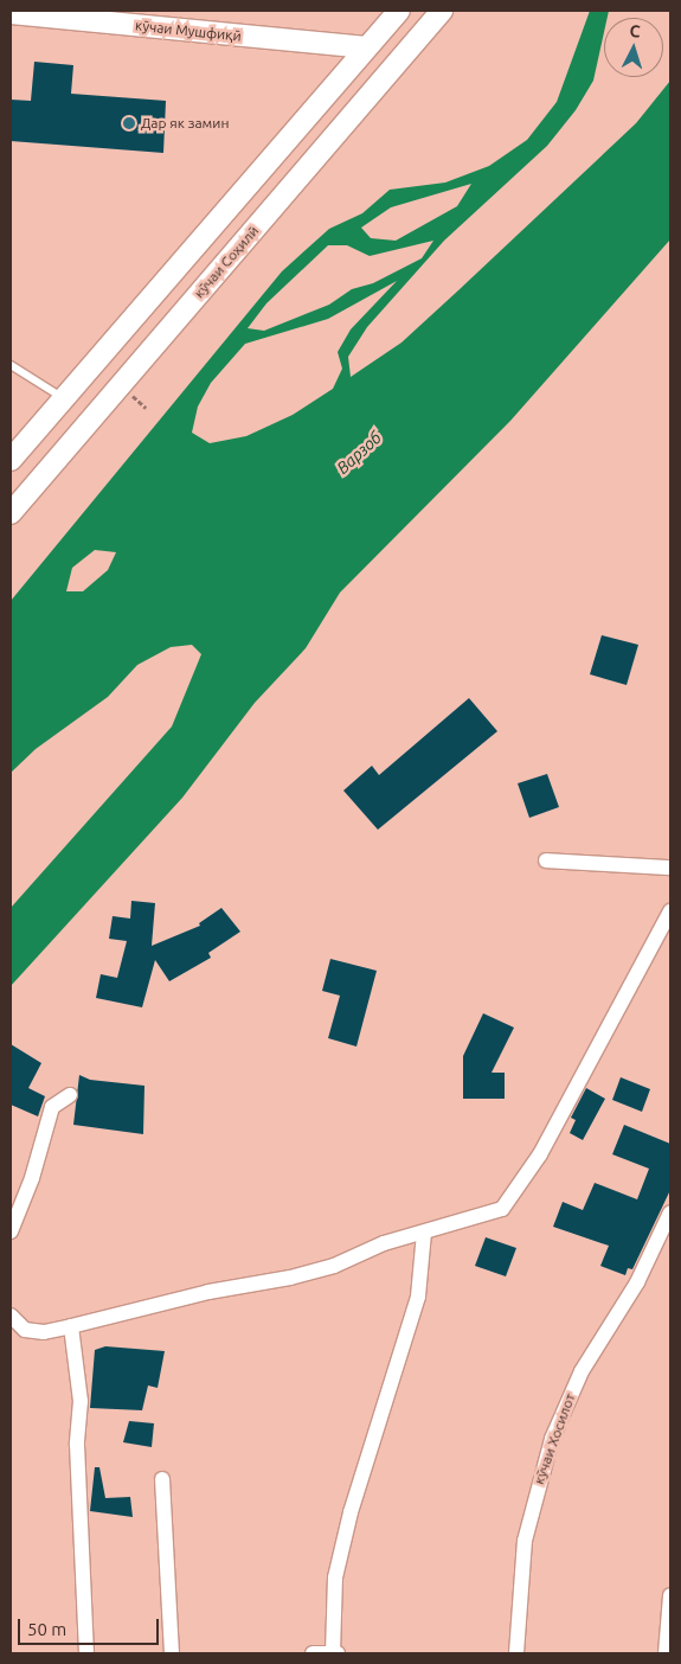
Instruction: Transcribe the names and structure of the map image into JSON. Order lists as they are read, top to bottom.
{
  "streets": {
    "main road": ["кӯчаи Мушфиқӣ", "кӯчаи Соҳилӣ"],
    "street": ["кӯчаи Хосилот"]
  },
  "water": ["Варзоб"],
  "places": ["Дар як замин"],
  "scale_bar": "50 m",
  "north": "top"
}
